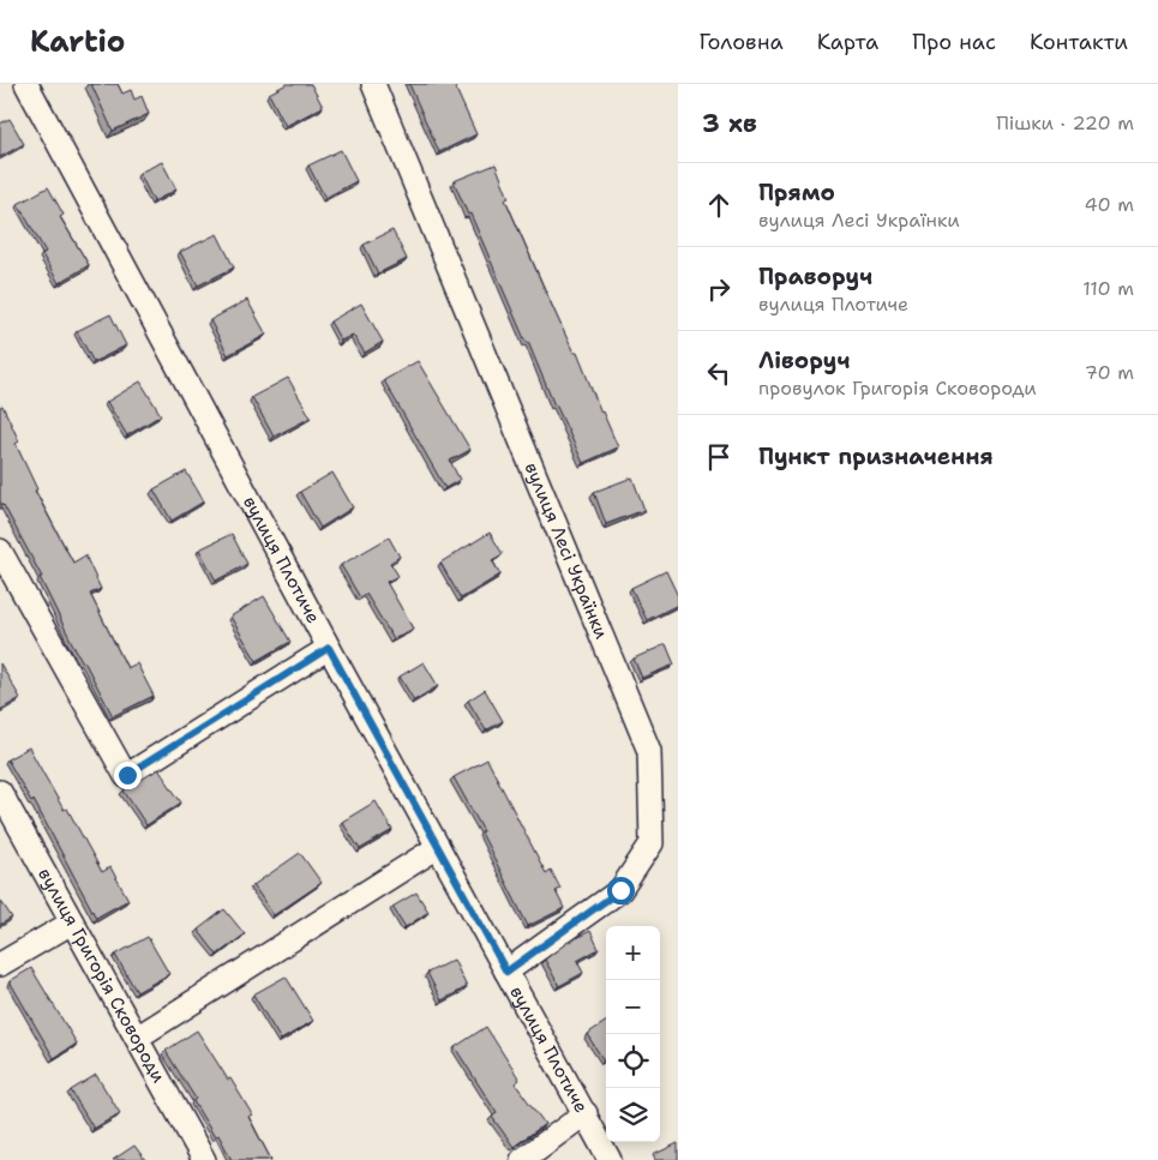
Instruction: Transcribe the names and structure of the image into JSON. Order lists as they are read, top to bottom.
{
  "streets": {
    "street": ["вулиця Лесі Українки", "вулиця Плотиче", "вулиця Григорія Сковороди"]
  },
  "crossings": [
    ["вулиця Лесі Українки", "вулиця Плотиче"]
  ],
  "page": {
    "header": "Kartio",
    "nav": [
      "Головна",
      "Карта",
      "Про нас",
      "Контакти"
    ],
    "heading": ["3 хв", "Пішки · 220 m"],
    "list": [
      ["Прямо", "вулиця Лесі Українки", "40 m"],
      ["Праворуч", "вулиця Плотиче", "110 m"],
      ["Ліворуч", "провулок Григорія Сковороди", "70 m"],
      "Пункт призначення"
    ],
    "map_buttons": ["+", "−"]
  }
}
